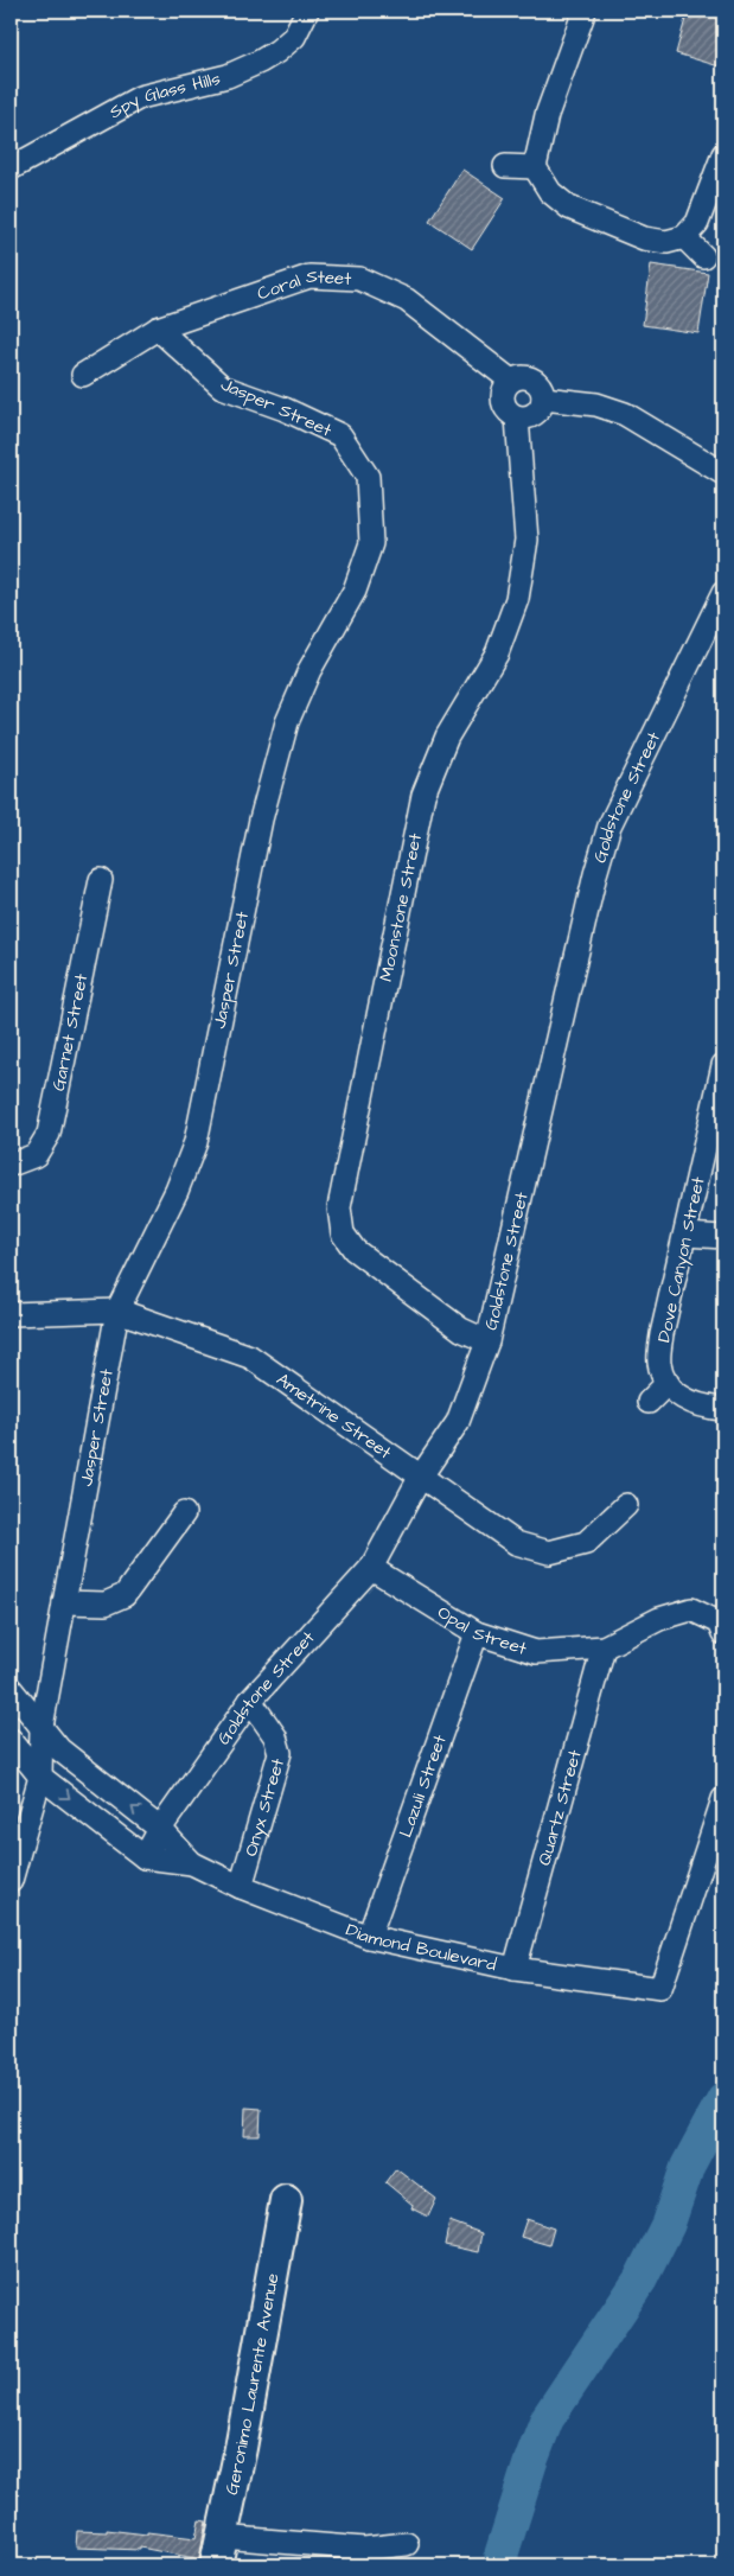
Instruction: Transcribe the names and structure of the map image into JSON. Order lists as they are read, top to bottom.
{
  "streets": {
    "street": [
      "Spy Glass Hills",
      "Coral Steet",
      "Jasper Street",
      "Goldstone Street",
      "Moonstone Street",
      "Garnet Street",
      "Dove Canyon Street",
      "Ametrine Street",
      "Opal Street",
      "Lazuli Street",
      "Onyx Street",
      "Quartz Street",
      "Diamond Boulevard",
      "Geronimo Laurente Avenue"
    ]
  },
  "crossings": [
    ["Coral Steet", "Jasper Street"],
    ["Coral Steet", "Moonstone Street"],
    ["Jasper Street", "Ametrine Street"],
    ["Jasper Street", "Diamond Boulevard"],
    ["Goldstone Street", "Moonstone Street"],
    ["Goldstone Street", "Ametrine Street"],
    ["Goldstone Street", "Opal Street"],
    ["Goldstone Street", "Onyx Street"],
    ["Goldstone Street", "Diamond Boulevard"],
    ["Opal Street", "Lazuli Street"],
    ["Opal Street", "Quartz Street"],
    ["Lazuli Street", "Diamond Boulevard"],
    ["Onyx Street", "Diamond Boulevard"],
    ["Quartz Street", "Diamond Boulevard"]
  ]
}
